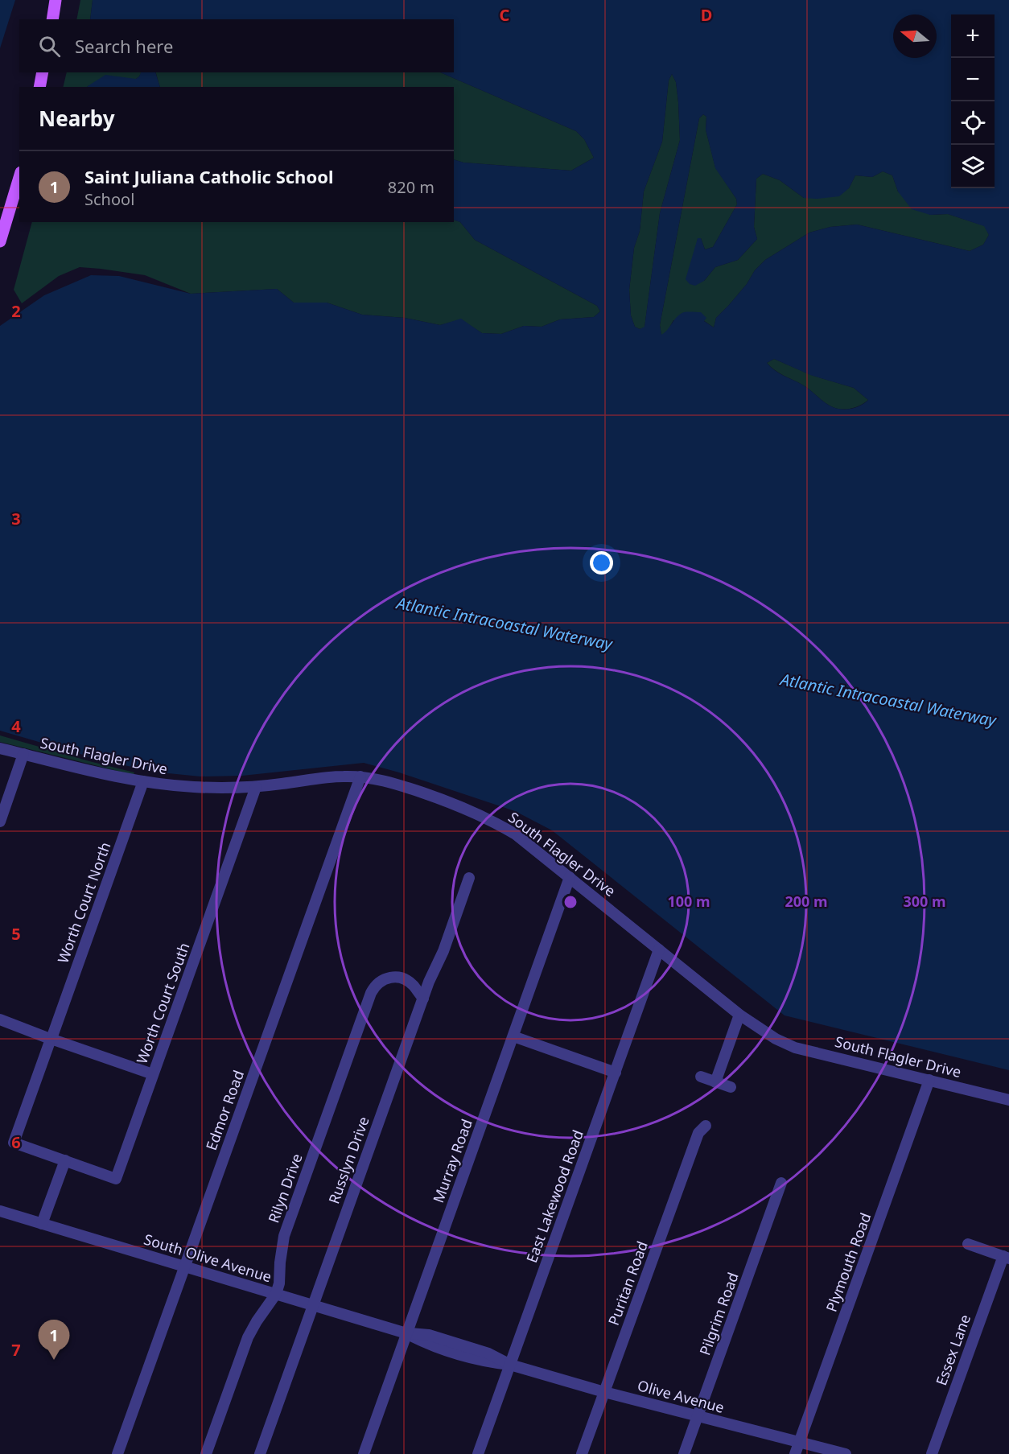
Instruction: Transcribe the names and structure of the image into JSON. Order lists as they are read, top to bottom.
{
  "streets": {
    "street": [
      "South Flagler Drive",
      "Worth Court North",
      "Worth Court South",
      "Edmor Road",
      "Russlyn Drive",
      "Murray Road",
      "Rilyn Drive",
      "East Lakewood Road",
      "South Olive Avenue",
      "Plymouth Road",
      "Puritan Road",
      "Pilgrim Road",
      "Essex Lane",
      "Olive Avenue"
    ]
  },
  "crossings": [
    ["South Flagler Drive", "Worth Court North"],
    ["South Flagler Drive", "Worth Court South"],
    ["South Flagler Drive", "Edmor Road"],
    ["South Flagler Drive", "Murray Road"],
    ["South Flagler Drive", "East Lakewood Road"],
    ["South Flagler Drive", "Plymouth Road"],
    ["Worth Court North", "Worth Court South"],
    ["Edmor Road", "South Olive Avenue"],
    ["Russlyn Drive", "Rilyn Drive"],
    ["Russlyn Drive", "South Olive Avenue"],
    ["Murray Road", "South Olive Avenue"],
    ["Murray Road", "Olive Avenue"],
    ["Rilyn Drive", "South Olive Avenue"],
    ["East Lakewood Road", "Olive Avenue"],
    ["South Olive Avenue", "Olive Avenue"],
    ["Plymouth Road", "Olive Avenue"],
    ["Puritan Road", "Olive Avenue"],
    ["Pilgrim Road", "Olive Avenue"]
  ],
  "water": ["Atlantic Intracoastal Waterway"],
  "north": "left",
  "page": {
    "map_buttons": ["+", "−"],
    "search": "Search here",
    "heading": "Nearby",
    "list": [
      {
        "mark": "1",
        "name": "Saint Juliana Catholic School",
        "note": "School",
        "value": "820 m"
      }
    ],
    "pins": "1"
  },
  "grid": {
    "columns": ["C", "D"],
    "rows": [
      "2",
      "3",
      "4",
      "5",
      "6",
      "7"
    ]
  },
  "rings": ["100 m", "200 m", "300 m"]
}
